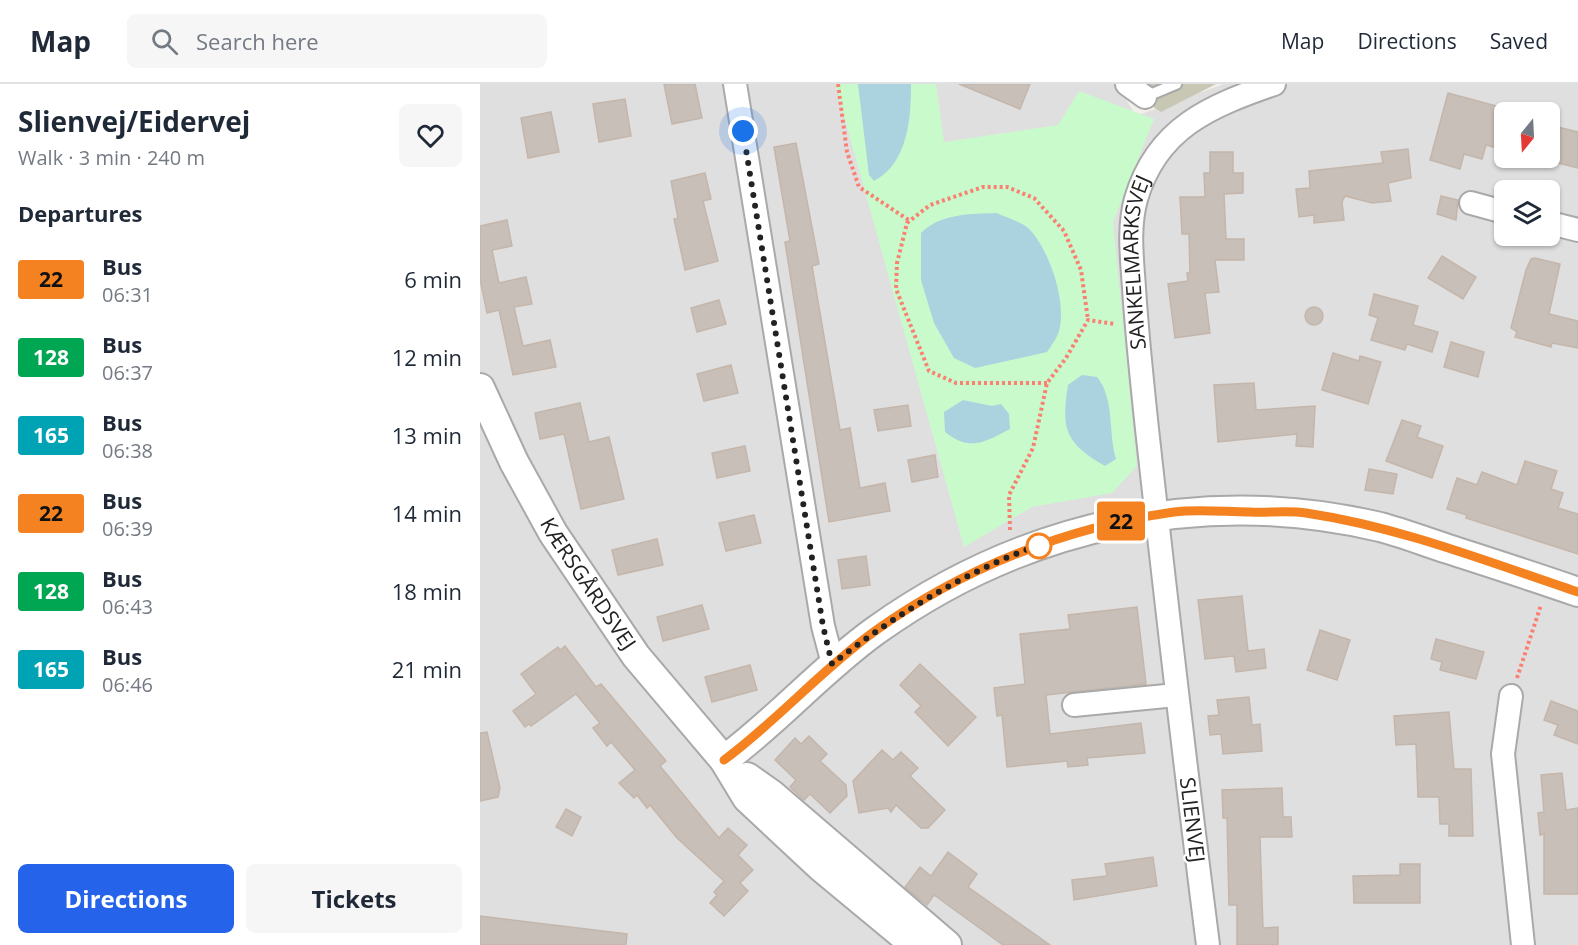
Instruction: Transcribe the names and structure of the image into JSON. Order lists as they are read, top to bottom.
{
  "streets": {
    "street": ["SANKELMARKSVEJ", "KÆRSGÅRDSVEJ", "SLIENVEJ"]
  },
  "crossings": [
    ["SANKELMARKSVEJ", "SLIENVEJ"]
  ],
  "lines": ["bus line 22"],
  "north": "bottom",
  "page": {
    "header": "Map",
    "search": "Search here",
    "nav": ["Map", "Directions", "Saved"],
    "heading": [
      ["Slienvej/Eidervej", "Walk · 3 min · 240 m"],
      "Departures"
    ],
    "on_map": "22",
    "list": [
      {
        "mark": "22",
        "name": "Bus",
        "note": "06:31",
        "value": "6 min"
      },
      {
        "mark": "128",
        "name": "Bus",
        "note": "06:37",
        "value": "12 min"
      },
      {
        "mark": "165",
        "name": "Bus",
        "note": "06:38",
        "value": "13 min"
      },
      {
        "mark": "22",
        "name": "Bus",
        "note": "06:39",
        "value": "14 min"
      },
      {
        "mark": "128",
        "name": "Bus",
        "note": "06:43",
        "value": "18 min"
      },
      {
        "mark": "165",
        "name": "Bus",
        "note": "06:46",
        "value": "21 min"
      }
    ],
    "buttons": ["Directions", "Tickets"]
  }
}
